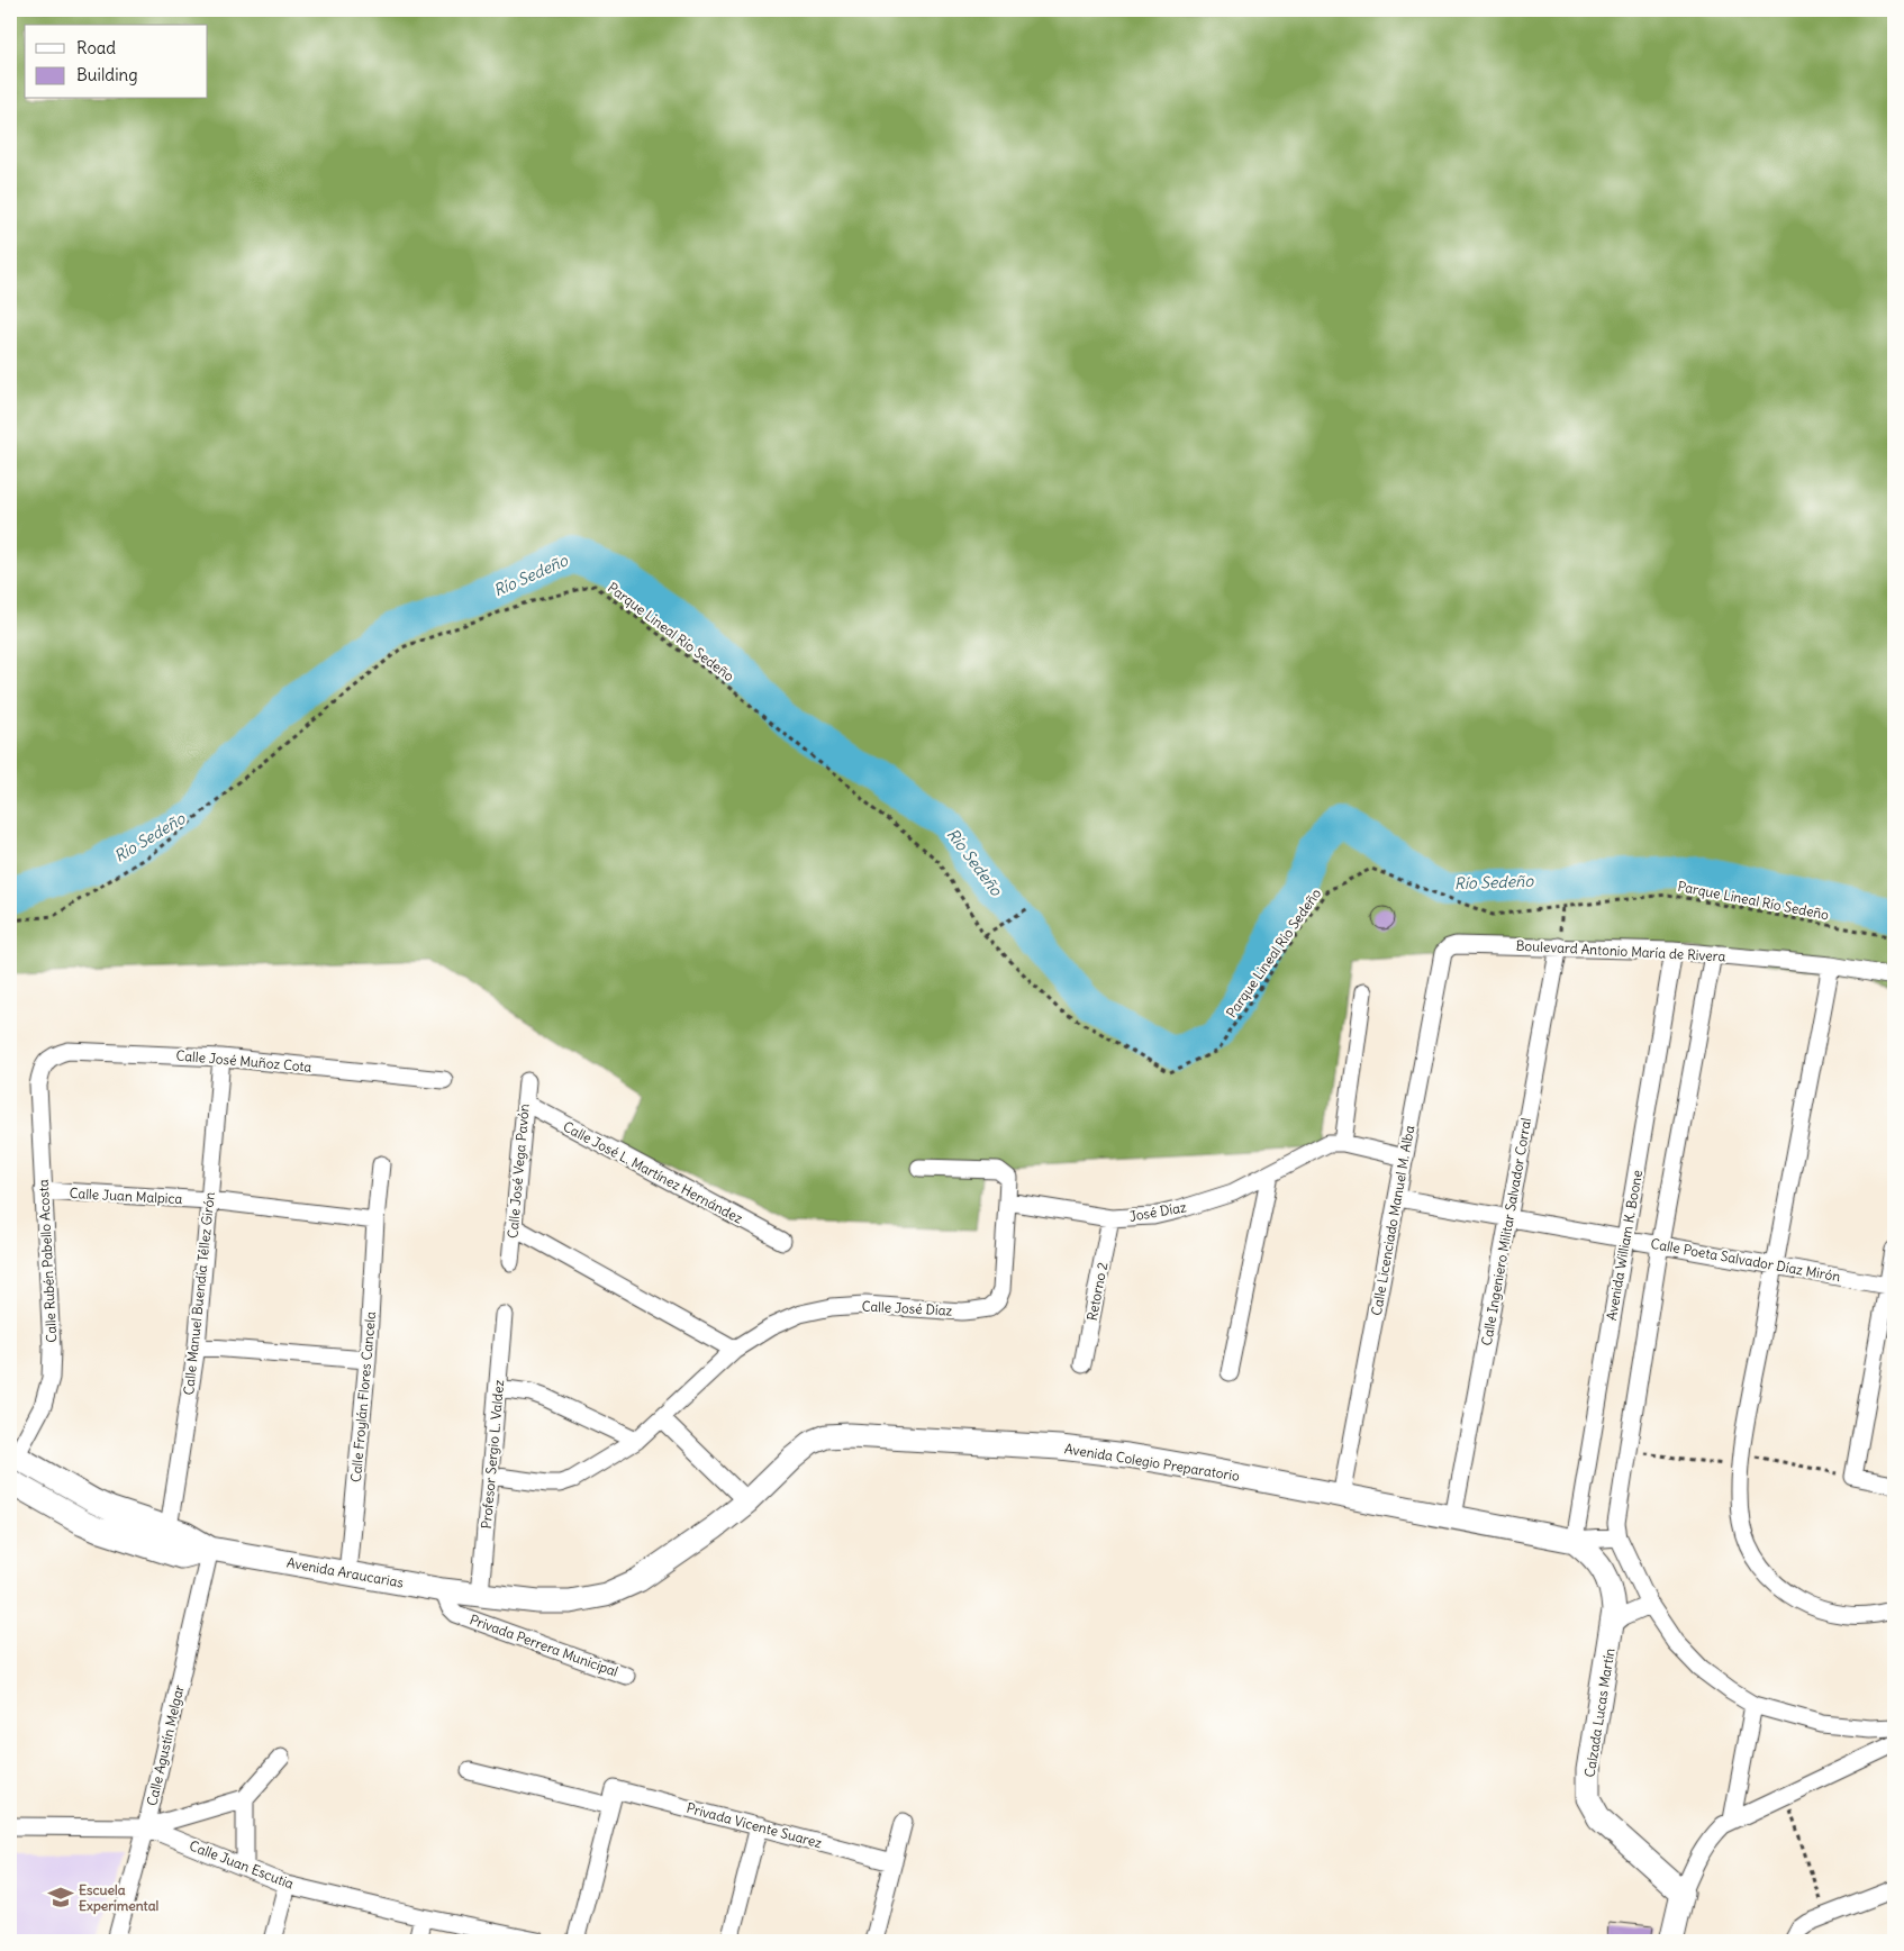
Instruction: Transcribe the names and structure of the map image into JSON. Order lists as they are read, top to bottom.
{
  "streets": {
    "street": [
      "Boulevard Antonio María de Rivera",
      "Calle José Muñoz Cota",
      "Calle José Vega Pavón",
      "Calle José L. Martínez Hernández",
      "Calle Juan Malpica",
      "José Díaz",
      "Calle Licenciado Manuel M. Alba",
      "Calle Ingeniero Militar Salvador Corral",
      "Avenida William K. Boone",
      "Calle Poeta Salvador Díaz Mirón",
      "Calle Rubén Pabello Acosta",
      "Retorno 2",
      "Calle Manuel Buendía Téllez Girón",
      "Calle José Díaz",
      "Calle Froylán Flores Cancela",
      "Profesor Sergio L. Valdez",
      "Avenida Colegio Preparatorio",
      "Avenida Araucarias",
      "Privada Perrera Municipal",
      "Calzada Lucas Martín",
      "Calle Agustín Melgar",
      "Privada Vicente Suarez",
      "Calle Juan Escutia"
    ],
    "path": ["Parque Lineal Río Sedeño"]
  },
  "crossings": [
    ["Boulevard Antonio María de Rivera", "Calle Licenciado Manuel M. Alba"],
    ["Boulevard Antonio María de Rivera", "Calle Ingeniero Militar Salvador Corral"],
    ["Boulevard Antonio María de Rivera", "Avenida William K. Boone"],
    ["Calle José Muñoz Cota", "Calle Rubén Pabello Acosta"],
    ["Calle José Muñoz Cota", "Calle Manuel Buendía Téllez Girón"],
    ["Calle José Vega Pavón", "Calle José L. Martínez Hernández"],
    ["Calle Juan Malpica", "Calle Rubén Pabello Acosta"],
    ["Calle Juan Malpica", "Calle Manuel Buendía Téllez Girón"],
    ["Calle Juan Malpica", "Calle Froylán Flores Cancela"],
    ["José Díaz", "Calle Licenciado Manuel M. Alba"],
    ["José Díaz", "Retorno 2"],
    ["José Díaz", "Calle José Díaz"],
    ["Calle Licenciado Manuel M. Alba", "Calle Poeta Salvador Díaz Mirón"],
    ["Calle Licenciado Manuel M. Alba", "Avenida Colegio Preparatorio"],
    ["Calle Ingeniero Militar Salvador Corral", "Calle Poeta Salvador Díaz Mirón"],
    ["Calle Ingeniero Militar Salvador Corral", "Avenida Colegio Preparatorio"],
    ["Avenida William K. Boone", "Calle Poeta Salvador Díaz Mirón"],
    ["Avenida William K. Boone", "Avenida Colegio Preparatorio"],
    ["Avenida William K. Boone", "Calzada Lucas Martín"],
    ["Calle Rubén Pabello Acosta", "Avenida Araucarias"],
    ["Calle Manuel Buendía Téllez Girón", "Avenida Araucarias"],
    ["Calle José Díaz", "Profesor Sergio L. Valdez"],
    ["Calle Froylán Flores Cancela", "Avenida Araucarias"],
    ["Profesor Sergio L. Valdez", "Avenida Colegio Preparatorio"],
    ["Profesor Sergio L. Valdez", "Avenida Araucarias"],
    ["Avenida Colegio Preparatorio", "Avenida Araucarias"],
    ["Avenida Colegio Preparatorio", "Calzada Lucas Martín"],
    ["Avenida Araucarias", "Privada Perrera Municipal"],
    ["Avenida Araucarias", "Calle Agustín Melgar"],
    ["Calle Agustín Melgar", "Calle Juan Escutia"]
  ],
  "water": ["Río Sedeño"],
  "places": {
    "school or university": ["Escuela Experimental"]
  },
  "legend": ["Road", "Building"]
}
